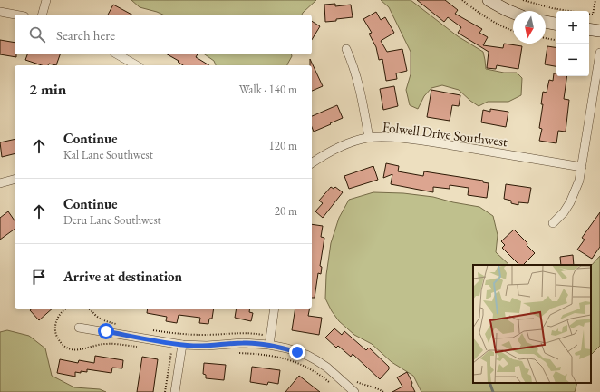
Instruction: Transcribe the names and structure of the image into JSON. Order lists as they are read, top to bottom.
{
  "streets": {
    "street": ["Folwell Drive Southwest"]
  },
  "north": "bottom",
  "page": {
    "map_buttons": ["+", "−"],
    "search": "Search here",
    "heading": ["2 min", "Walk · 140 m"],
    "list": [
      ["Continue", "Kal Lane Southwest", "120 m"],
      ["Continue", "Deru Lane Southwest", "20 m"],
      "Arrive at destination"
    ]
  }
}
